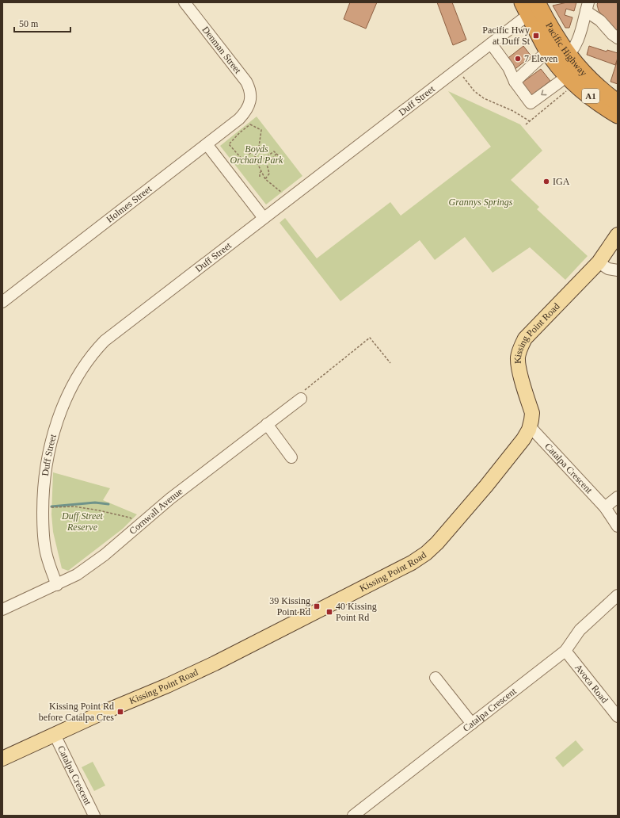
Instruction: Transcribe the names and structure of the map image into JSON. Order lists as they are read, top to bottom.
{
  "streets": {
    "highway": ["Pacific Highway", "A1"],
    "main road": ["Kissing Point Road"],
    "street": [
      "Denman Street",
      "Duff Street",
      "Holmes Street",
      "Catalpa Crescent",
      "Cornwall Avenue",
      "Avoca Road"
    ]
  },
  "crossings": [
    ["Pacific Highway", "Duff Street"],
    ["Denman Street", "Holmes Street"],
    ["Duff Street", "Cornwall Avenue"],
    ["Kissing Point Road", "Catalpa Crescent"],
    ["Catalpa Crescent", "Avoca Road"]
  ],
  "parks": ["Boyds Orchard Park", "Grannys Springs", "Duff Street Reserve"],
  "places": {
    "transit": [
      "Pacific Hwy at Duff St",
      "39 Kissing Point Rd",
      "40 Kissing Point Rd",
      "Kissing Point Rd before Catalpa Cres"
    ],
    "other": ["7 Eleven", "IGA"]
  },
  "scale_bar": "50 m"
}
